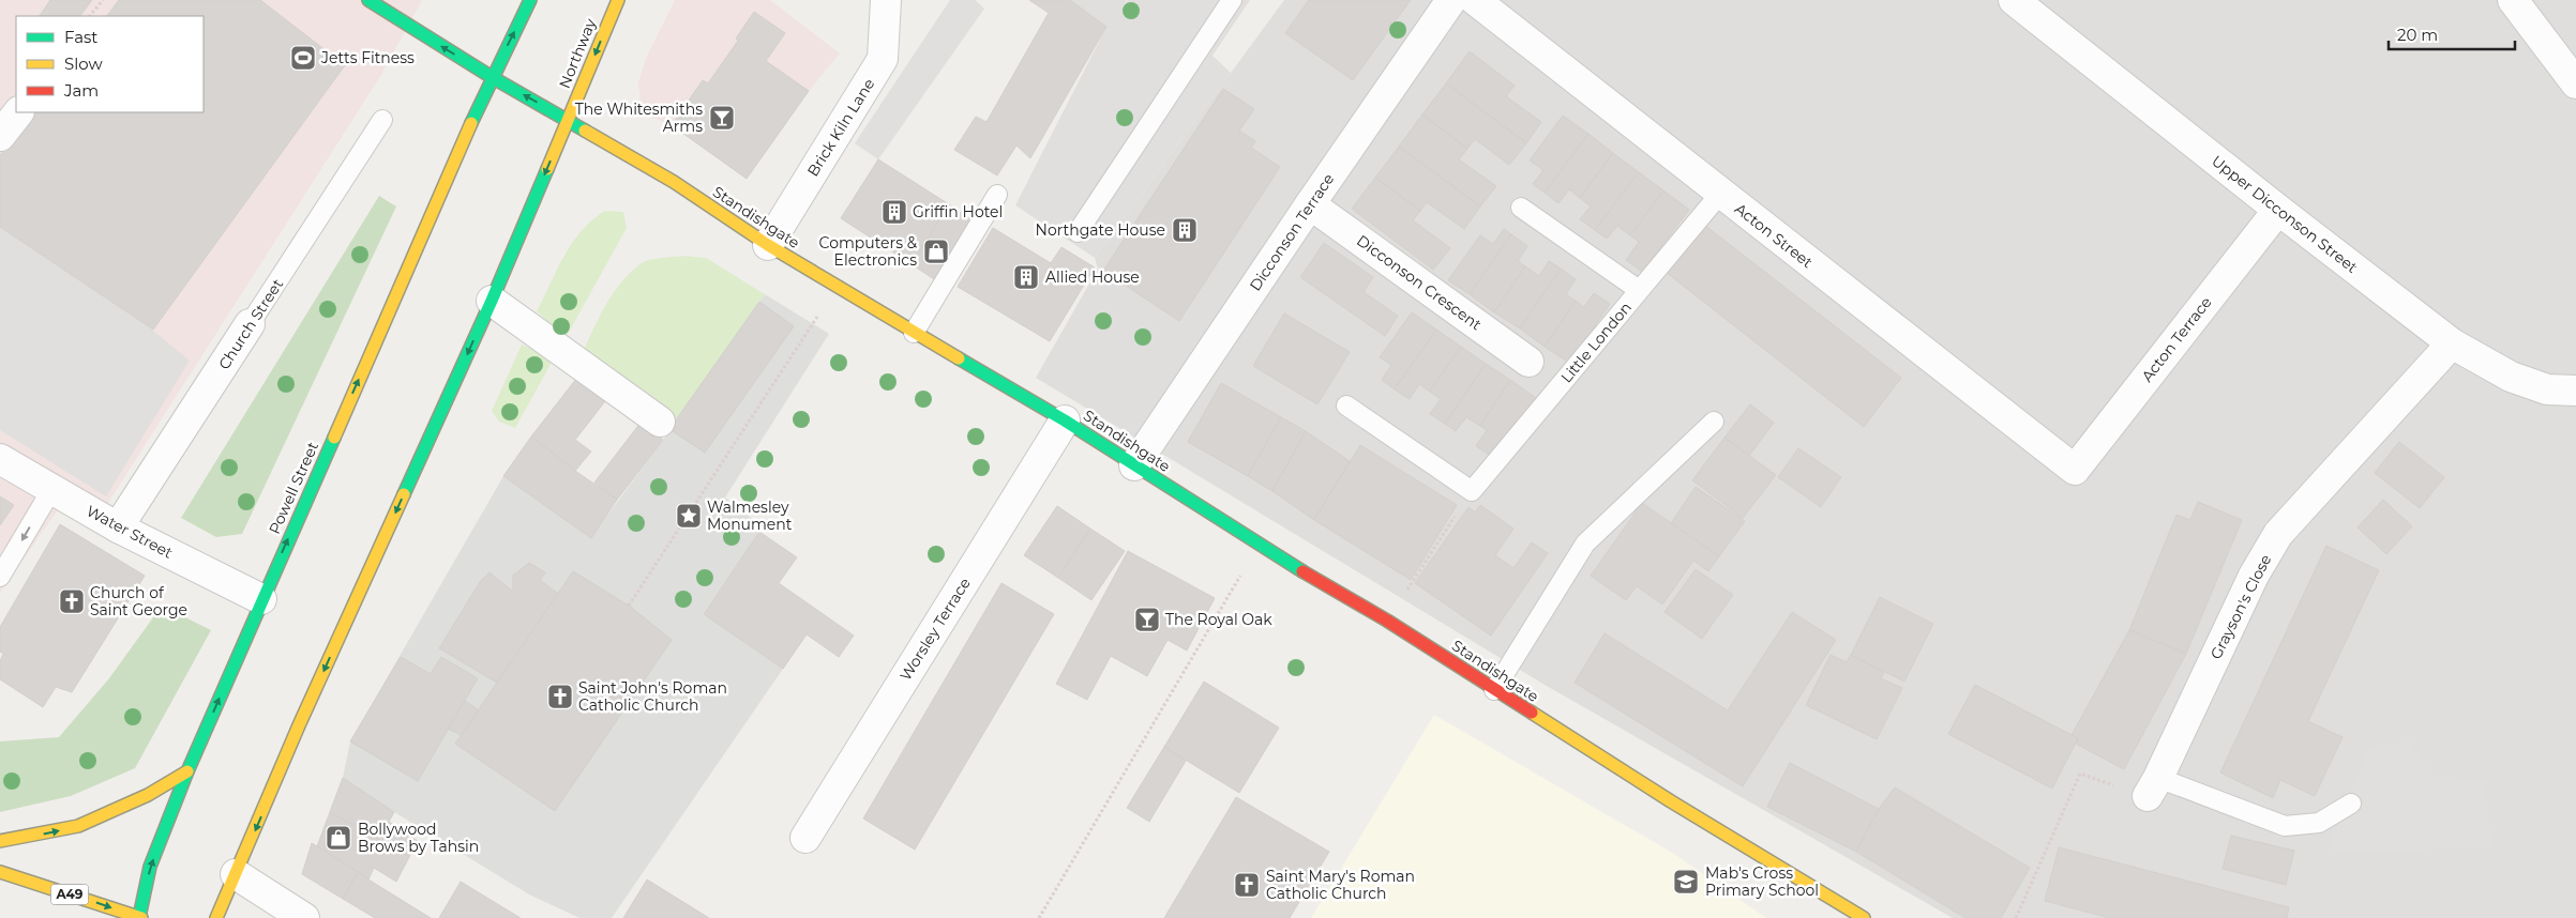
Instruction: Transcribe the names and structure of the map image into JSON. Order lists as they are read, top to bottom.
{
  "streets": {
    "main road": [
      "Northway",
      "Standishgate",
      "Powell Street",
      "A49"
    ],
    "street": [
      "Brick Kiln Lane",
      "Upper Dicconson Street",
      "Dicconson Terrace",
      "Acton Street",
      "Dicconson Crescent",
      "Church Street",
      "Acton Terrace",
      "Water Street",
      "Grayson's Close",
      "Worsley Terrace"
    ],
    "lane": ["Little London"]
  },
  "crossings": [
    ["Northway", "Standishgate"],
    ["Brick Kiln Lane", "Standishgate"],
    ["Upper Dicconson Street", "Acton Terrace"],
    ["Upper Dicconson Street", "Grayson's Close"],
    ["Standishgate", "Dicconson Terrace"],
    ["Standishgate", "Powell Street"],
    ["Standishgate", "Worsley Terrace"],
    ["Dicconson Terrace", "Dicconson Crescent"],
    ["Acton Street", "Acton Terrace"],
    ["Acton Street", "Little London"],
    ["Church Street", "Water Street"],
    ["Powell Street", "Water Street"],
    ["Powell Street", "A49"]
  ],
  "places": {
    "sports": ["Jetts Fitness"],
    "bar": ["The Whitesmiths Arms", "The Royal Oak"],
    "building": ["Griffin Hotel", "Northgate House", "Allied House"],
    "shop": ["Computers & Electronics", "Bollywood Brows by Tahsin"],
    "place": ["Walmesley Monument"],
    "church": ["Church of Saint George", "Saint John's Roman Catholic Church", "Saint Mary's Roman Catholic Church"],
    "school or university": ["Mab's Cross Primary School"]
  },
  "legend": ["Fast", "Slow", "Jam"],
  "scale_bar": "20 m"
}
